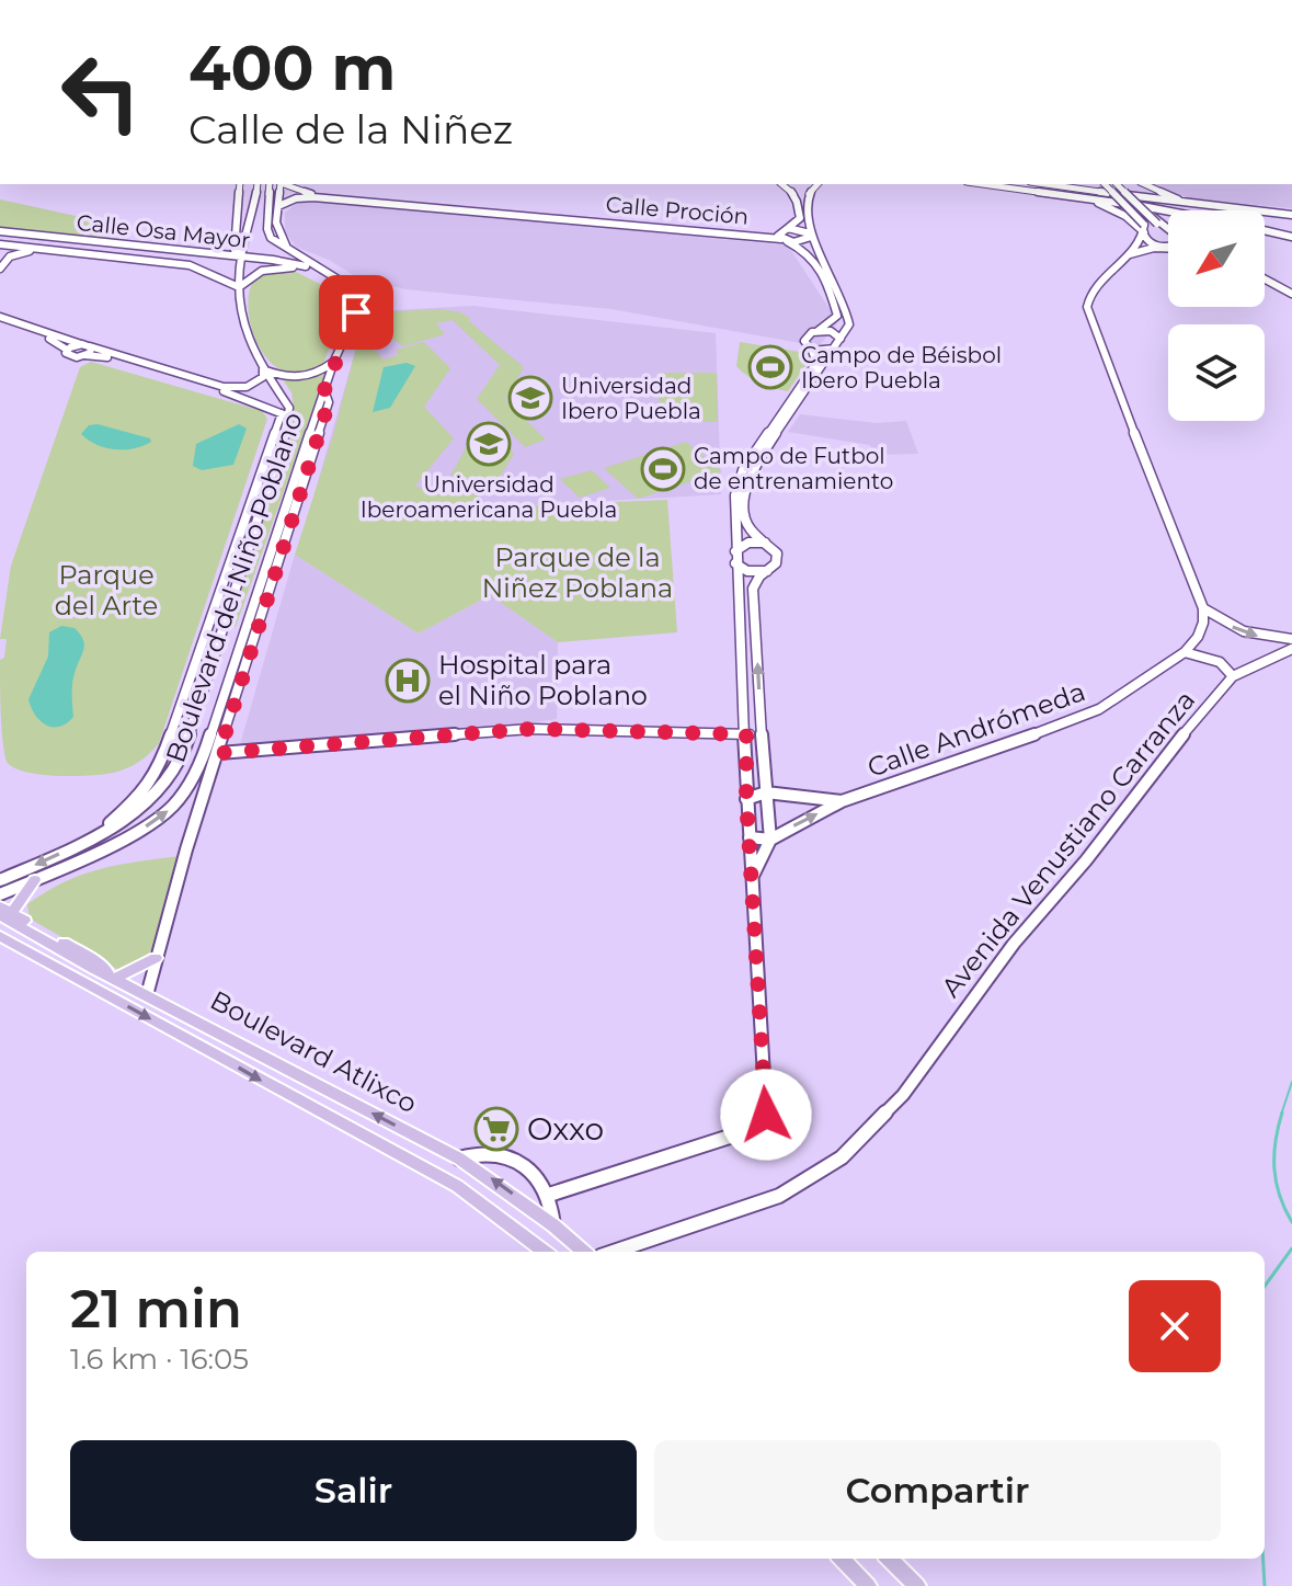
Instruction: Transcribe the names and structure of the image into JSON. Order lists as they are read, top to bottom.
{
  "streets": {
    "main road": [
      "Calle Proción",
      "Calle Osa Mayor",
      "Boulevard del Niño Poblano",
      "Calle Andrómeda",
      "Avenida Venustiano Carranza",
      "Boulevard Atlixco"
    ]
  },
  "crossings": [
    ["Calle Osa Mayor", "Boulevard del Niño Poblano"]
  ],
  "parks": ["Parque de la Niñez Poblana", "Parque del Arte"],
  "places": {
    "sports": ["Campo de Béisbol Ibero Puebla", "Campo de Futbol de entrenamiento"],
    "school or university": ["Universidad Ibero Puebla", "Universidad Iberoamericana Puebla"],
    "hospital": ["Hospital para el Niño Poblano"],
    "supermarket": ["Oxxo"]
  },
  "north": "bottom left",
  "page": {
    "turn": ["400 m", "Calle de la Niñez"],
    "heading": ["21 min", "1.6 km · 16:05"],
    "buttons": ["Salir", "Compartir"]
  }
}
